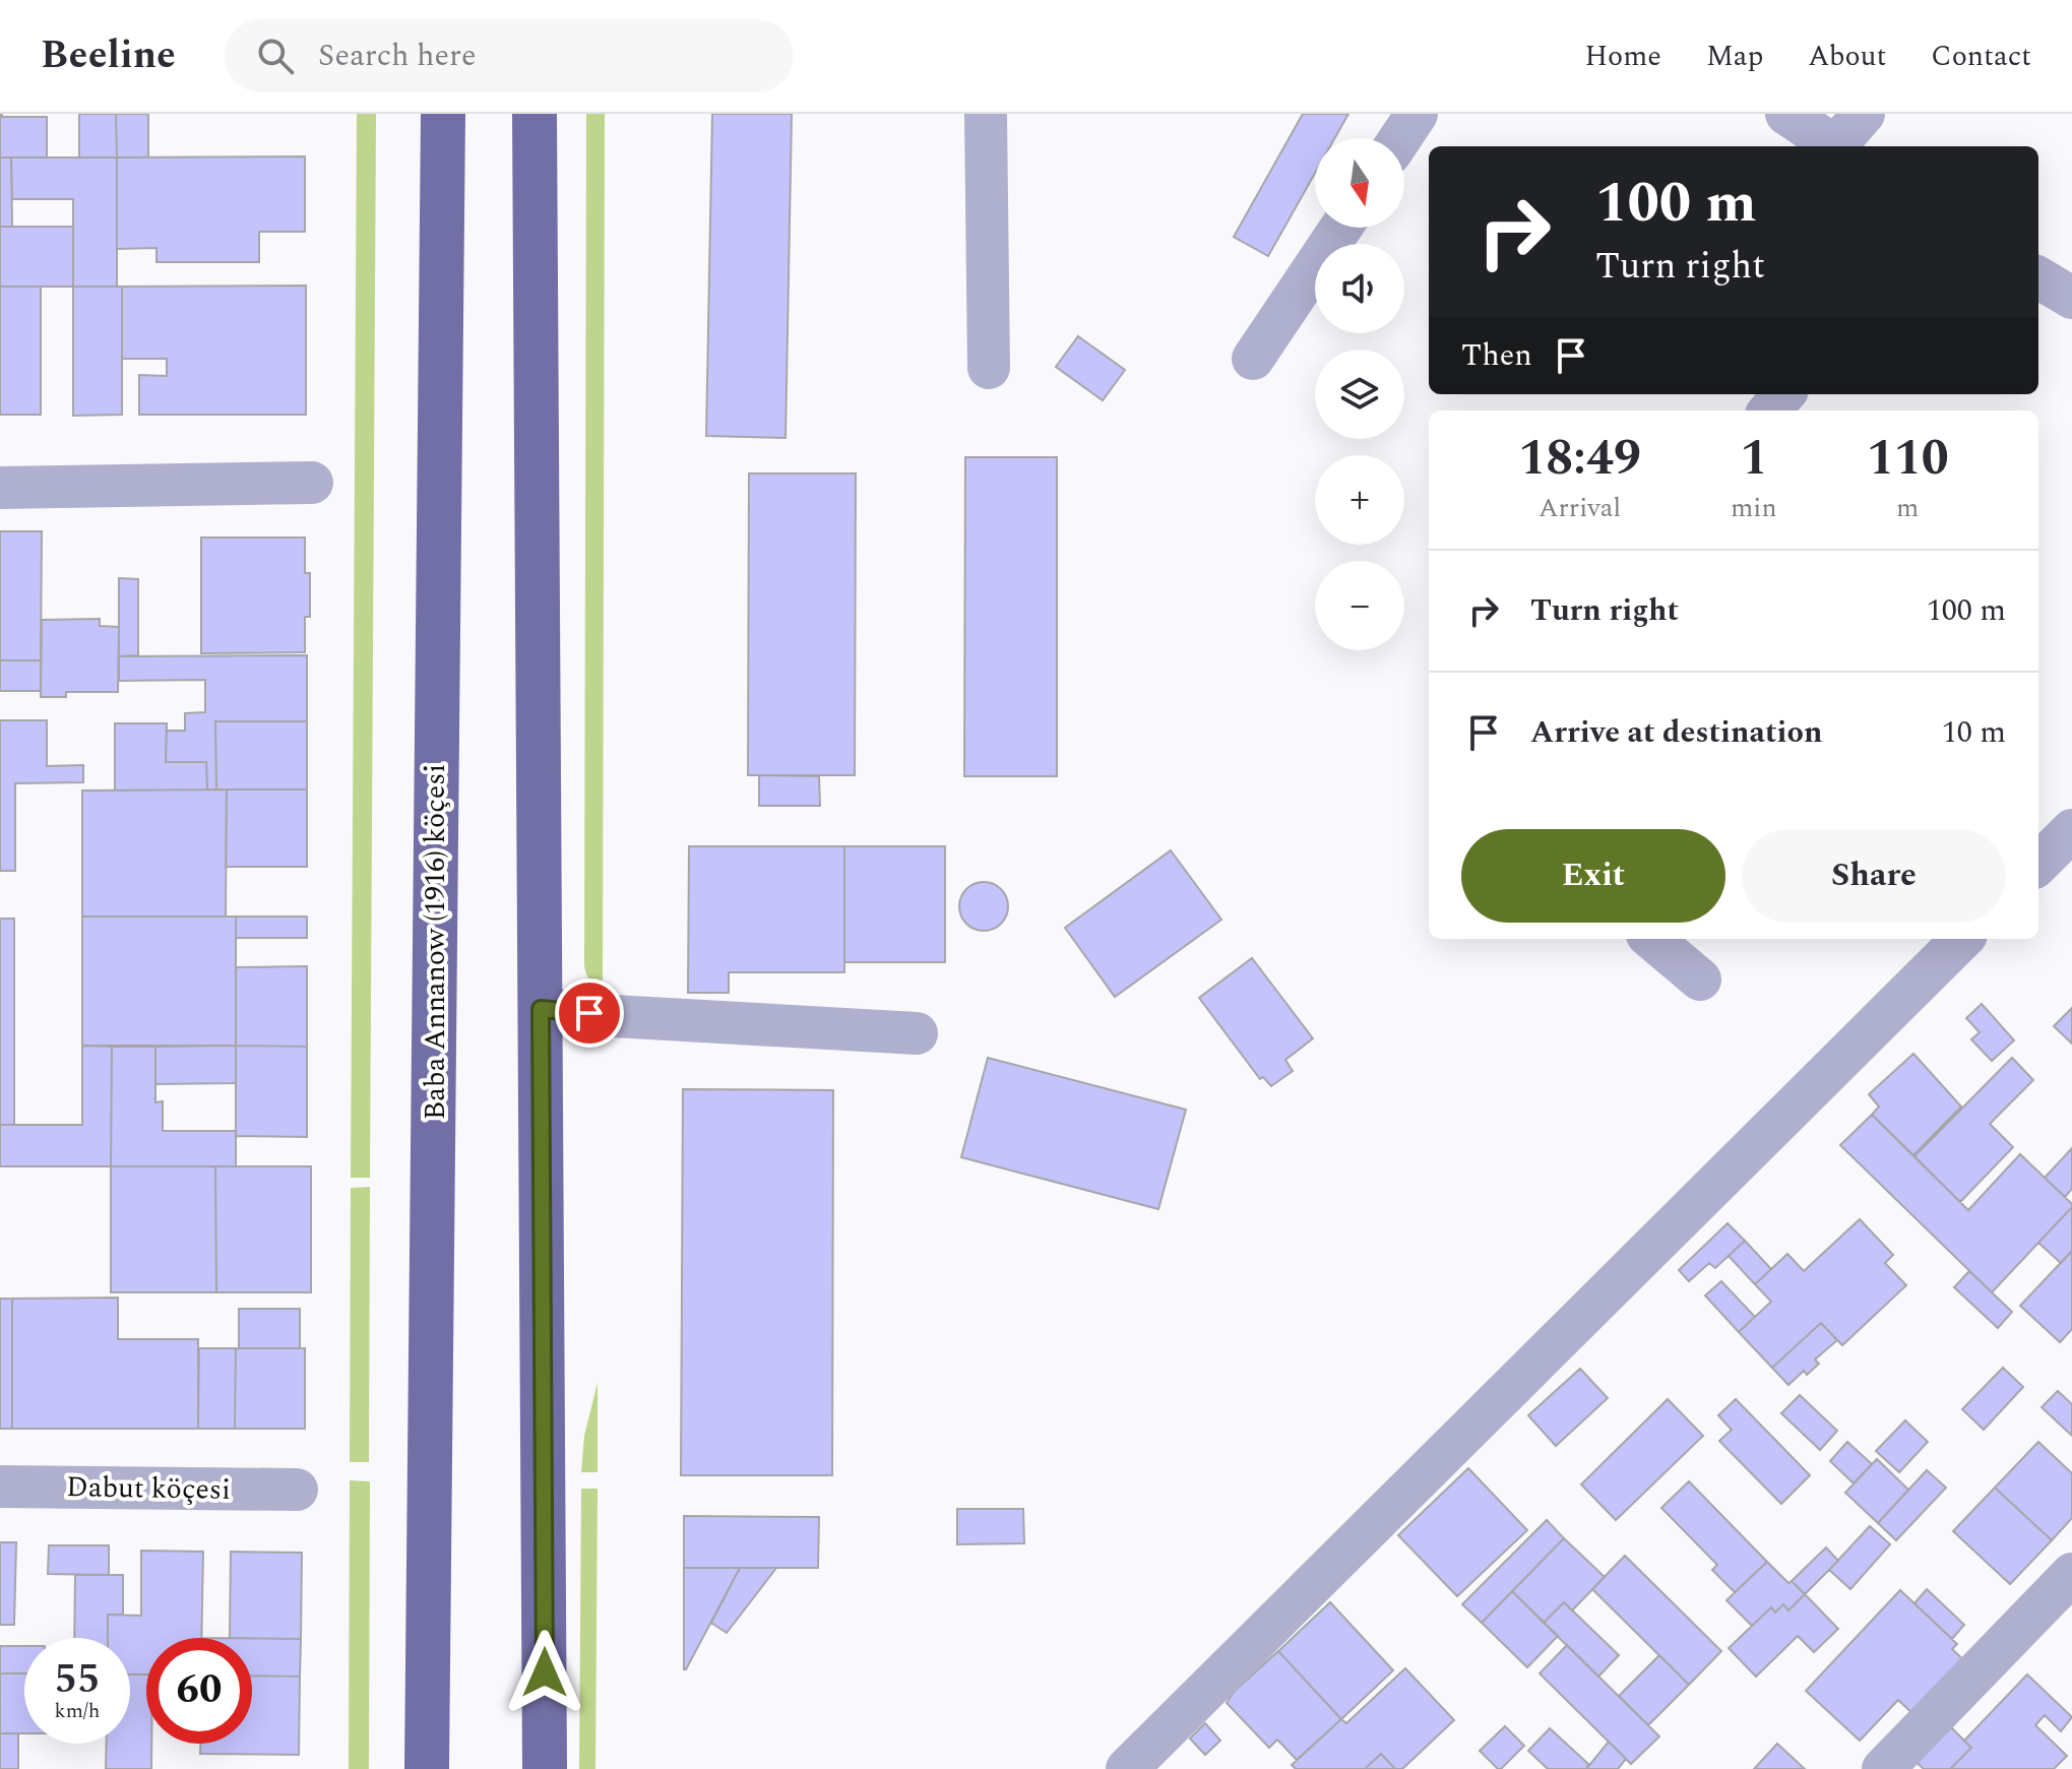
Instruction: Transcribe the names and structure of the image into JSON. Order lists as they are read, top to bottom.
{
  "streets": {
    "main road": ["Baba Annanow (1916) köçesi"],
    "street": ["Dabut köçesi"]
  },
  "north": "bottom",
  "page": {
    "header": "Beeline",
    "search": "Search here",
    "nav": [
      "Home",
      "Map",
      "About",
      "Contact"
    ],
    "map_buttons": ["+", "−"],
    "turn": ["100 m", "Turn right"],
    "then": "Then",
    "eta": [
      "18:49",
      "Arrival",
      "1",
      "min",
      "110",
      "m"
    ],
    "list": [
      {
        "name": "Turn right",
        "value": "100 m"
      },
      {
        "name": "Arrive at destination",
        "value": "10 m"
      }
    ],
    "buttons": ["Exit", "Share"],
    "speed": "55 km/h",
    "limit": "60"
  }
}
